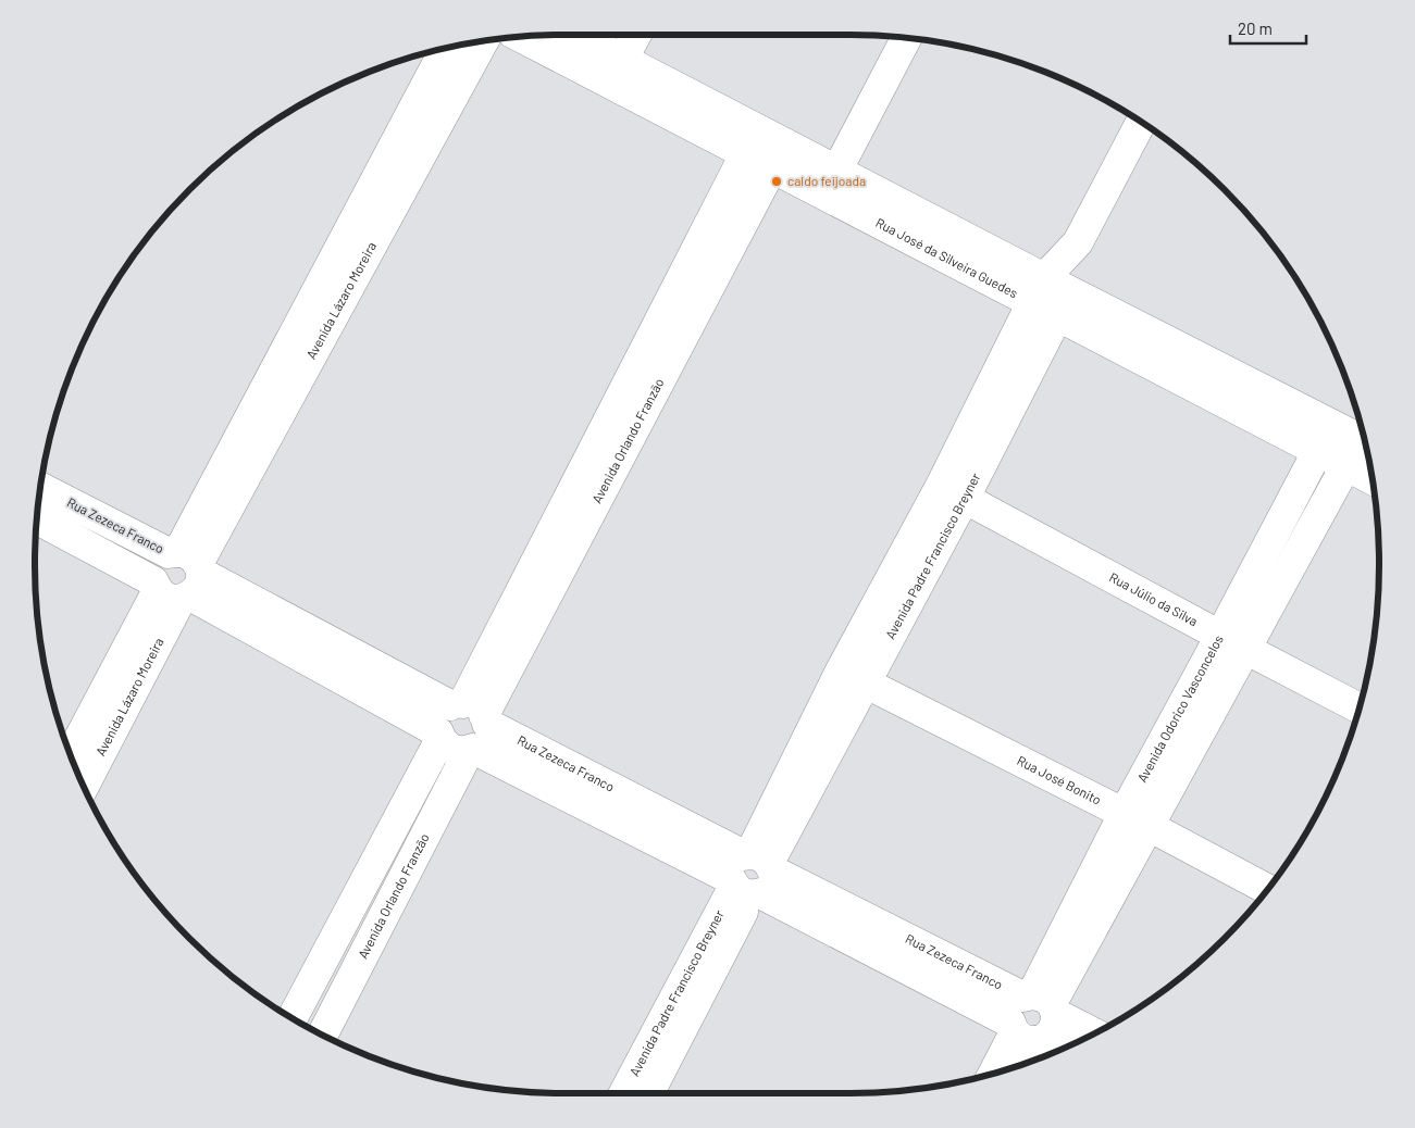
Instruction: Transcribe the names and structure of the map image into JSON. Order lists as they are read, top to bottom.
{
  "streets": {
    "street": [
      "Rua José da Silveira Guedes",
      "Avenida Lázaro Moreira",
      "Avenida Orlando Franzão",
      "Rua Zezeca Franco",
      "Avenida Padre Francisco Breyner",
      "Rua Júlio da Silva",
      "Avenida Odorico Vasconcelos",
      "Rua José Bonito"
    ]
  },
  "crossings": [
    ["Rua José da Silveira Guedes", "Avenida Orlando Franzão"],
    ["Rua José da Silveira Guedes", "Avenida Padre Francisco Breyner"],
    ["Rua José da Silveira Guedes", "Avenida Odorico Vasconcelos"],
    ["Avenida Lázaro Moreira", "Rua Zezeca Franco"],
    ["Avenida Orlando Franzão", "Rua Zezeca Franco"],
    ["Rua Zezeca Franco", "Avenida Padre Francisco Breyner"],
    ["Rua Zezeca Franco", "Avenida Odorico Vasconcelos"],
    ["Avenida Padre Francisco Breyner", "Rua Júlio da Silva"],
    ["Avenida Padre Francisco Breyner", "Rua José Bonito"],
    ["Rua Júlio da Silva", "Avenida Odorico Vasconcelos"],
    ["Avenida Odorico Vasconcelos", "Rua José Bonito"]
  ],
  "places": ["caldo feijoada"],
  "scale_bar": "20 m"
}
